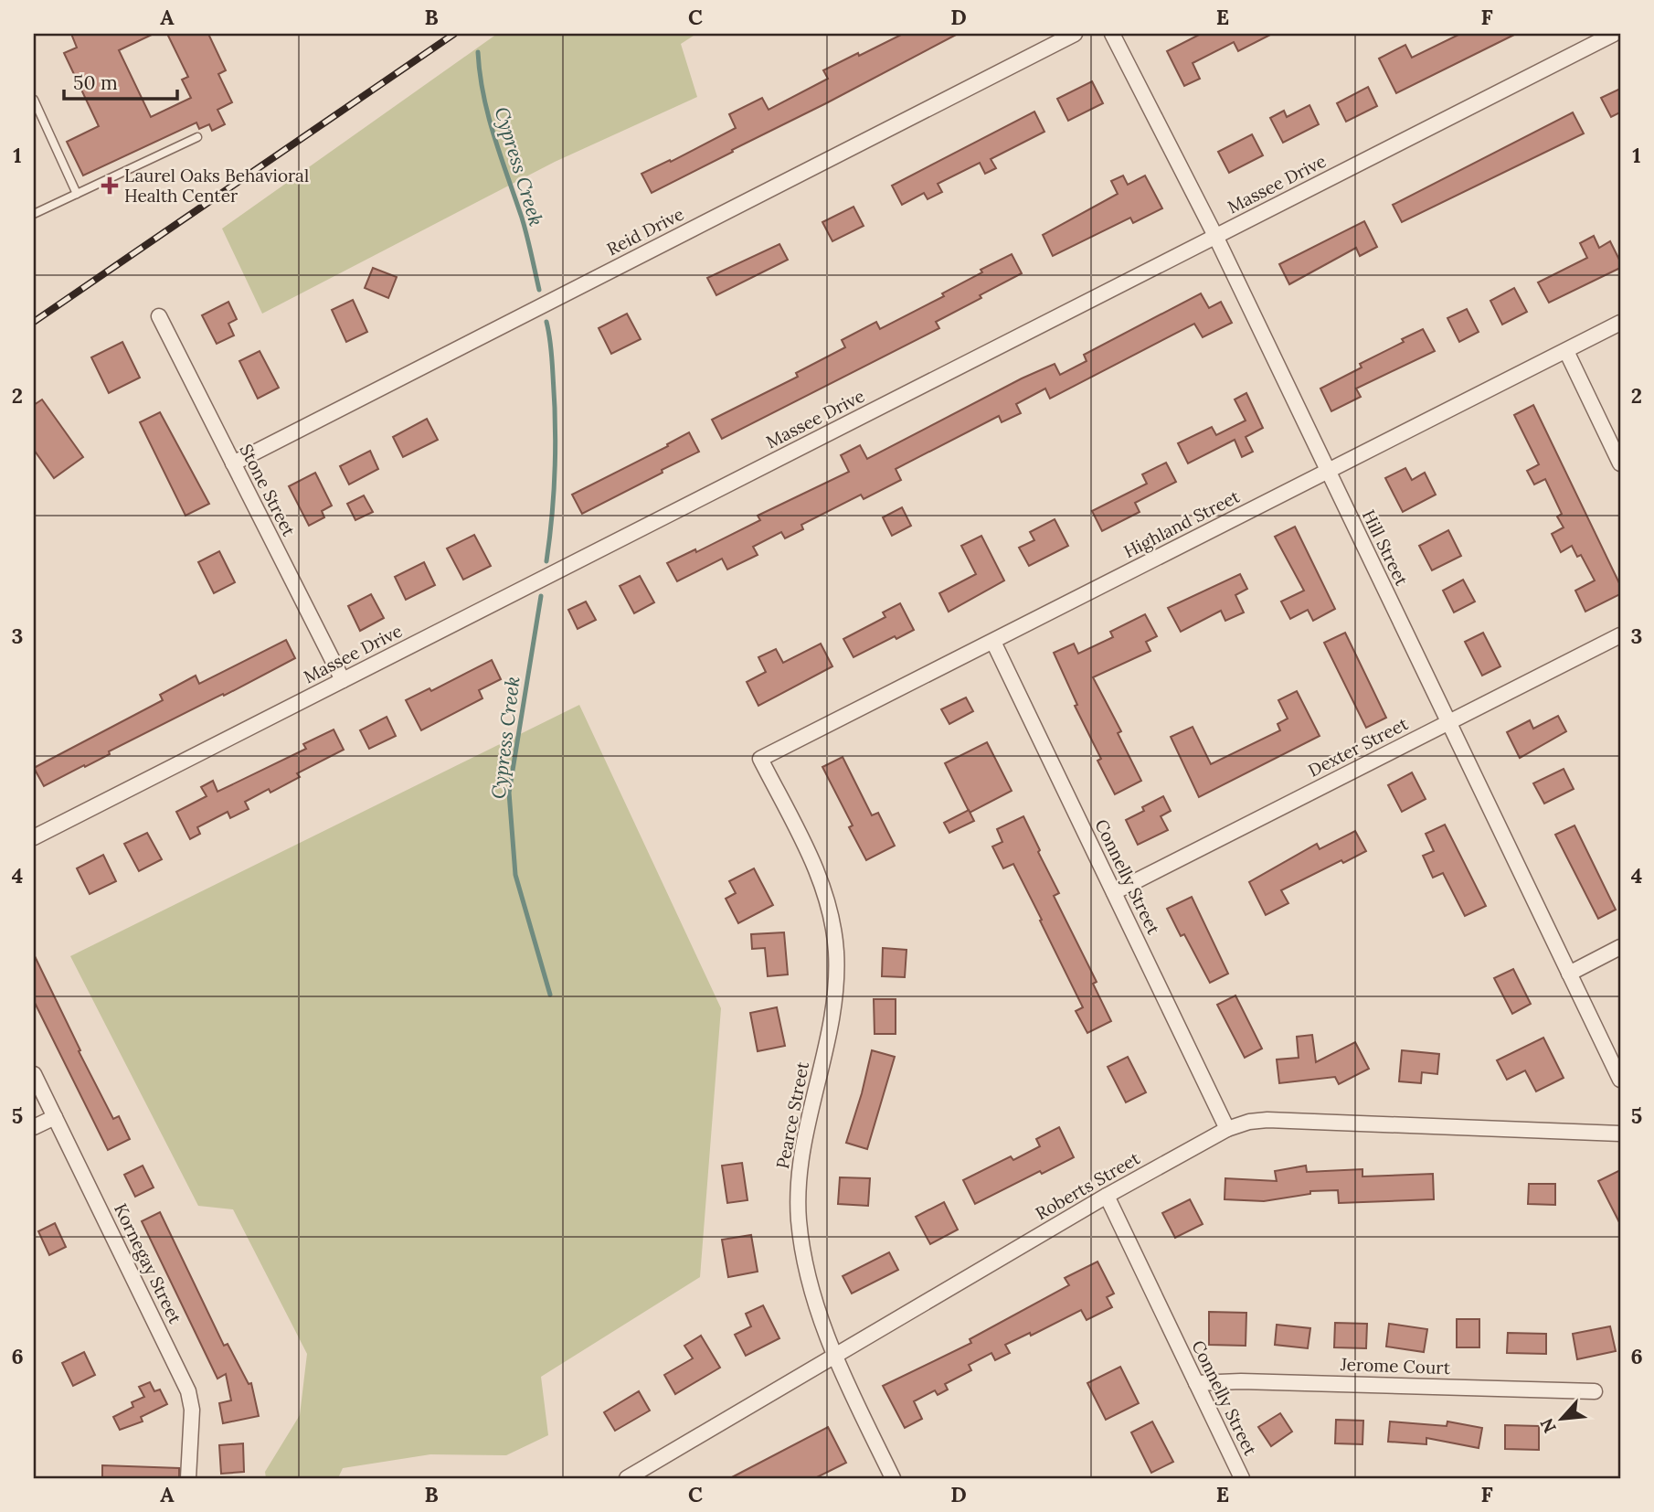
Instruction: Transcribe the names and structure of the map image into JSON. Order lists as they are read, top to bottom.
{
  "streets": {
    "street": [
      "Massee Drive",
      "Reid Drive",
      "Stone Street",
      "Highland Street",
      "Hill Street",
      "Dexter Street",
      "Connelly Street",
      "Pearce Street",
      "Roberts Street",
      "Kornegay Street",
      "Jerome Court"
    ]
  },
  "crossings": [
    ["Massee Drive", "Stone Street"],
    ["Massee Drive", "Hill Street"],
    ["Reid Drive", "Stone Street"],
    ["Highland Street", "Hill Street"],
    ["Highland Street", "Connelly Street"],
    ["Highland Street", "Pearce Street"],
    ["Hill Street", "Dexter Street"],
    ["Dexter Street", "Connelly Street"],
    ["Connelly Street", "Roberts Street"],
    ["Connelly Street", "Jerome Court"],
    ["Pearce Street", "Roberts Street"]
  ],
  "water": ["Cypress Creek"],
  "places": {
    "health": ["Laurel Oaks Behavioral Health Center"]
  },
  "scale_bar": "50 m",
  "north": "bottom left",
  "grid": {
    "columns": [
      "A",
      "B",
      "C",
      "D",
      "E",
      "F"
    ],
    "rows": [
      "1",
      "2",
      "3",
      "4",
      "5",
      "6"
    ]
  }
}
